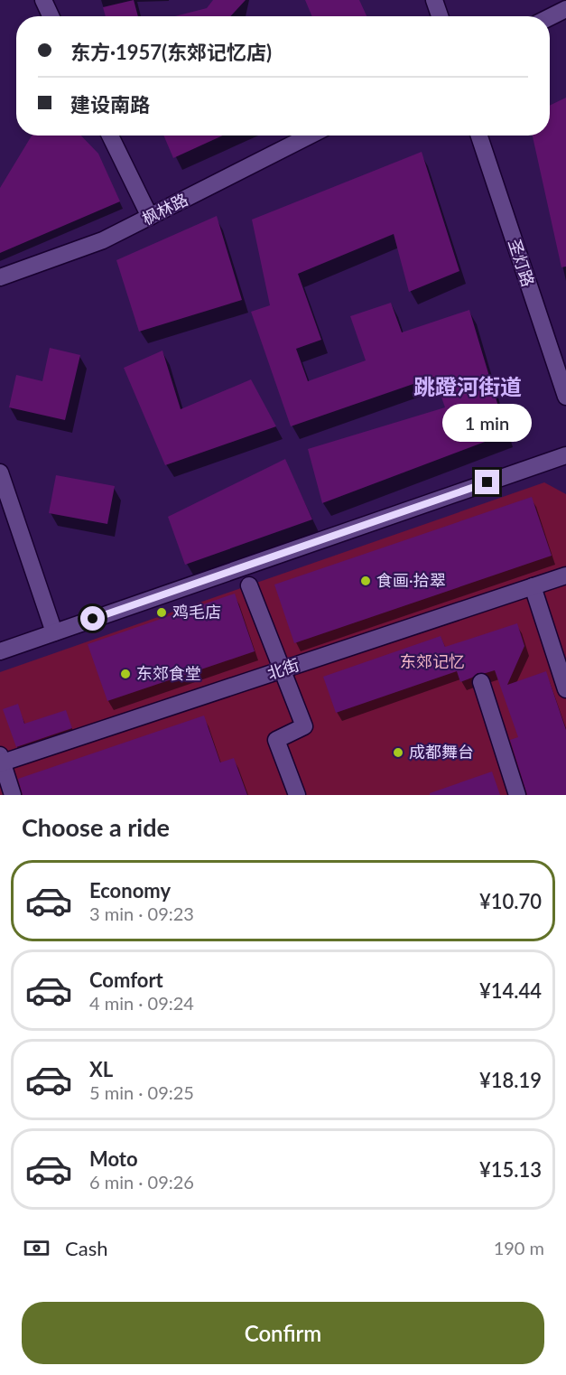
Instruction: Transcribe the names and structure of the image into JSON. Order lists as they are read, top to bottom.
{
  "streets": {
    "street": ["枫林路", "圣灯路", "北街"]
  },
  "districts": ["跳蹬河街道"],
  "parks": ["东郊记忆"],
  "places": [
    "食画·拾翠",
    "鸡毛店",
    "东郊食堂",
    "成都舞台"
  ],
  "page": {
    "banner": ["东方·1957(东郊记忆店)", "建设南路"],
    "bubble": "1 min",
    "heading": "Choose a ride",
    "list": [
      {
        "name": "Economy",
        "note": "3 min · 09:23",
        "value": "¥10.70"
      },
      {
        "name": "Comfort",
        "note": "4 min · 09:24",
        "value": "¥14.44"
      },
      {
        "name": "XL",
        "note": "5 min · 09:25",
        "value": "¥18.19"
      },
      {
        "name": "Moto",
        "note": "6 min · 09:26",
        "value": "¥15.13"
      }
    ],
    "pay": ["Cash", "190 m"],
    "buttons": "Confirm"
  }
}
